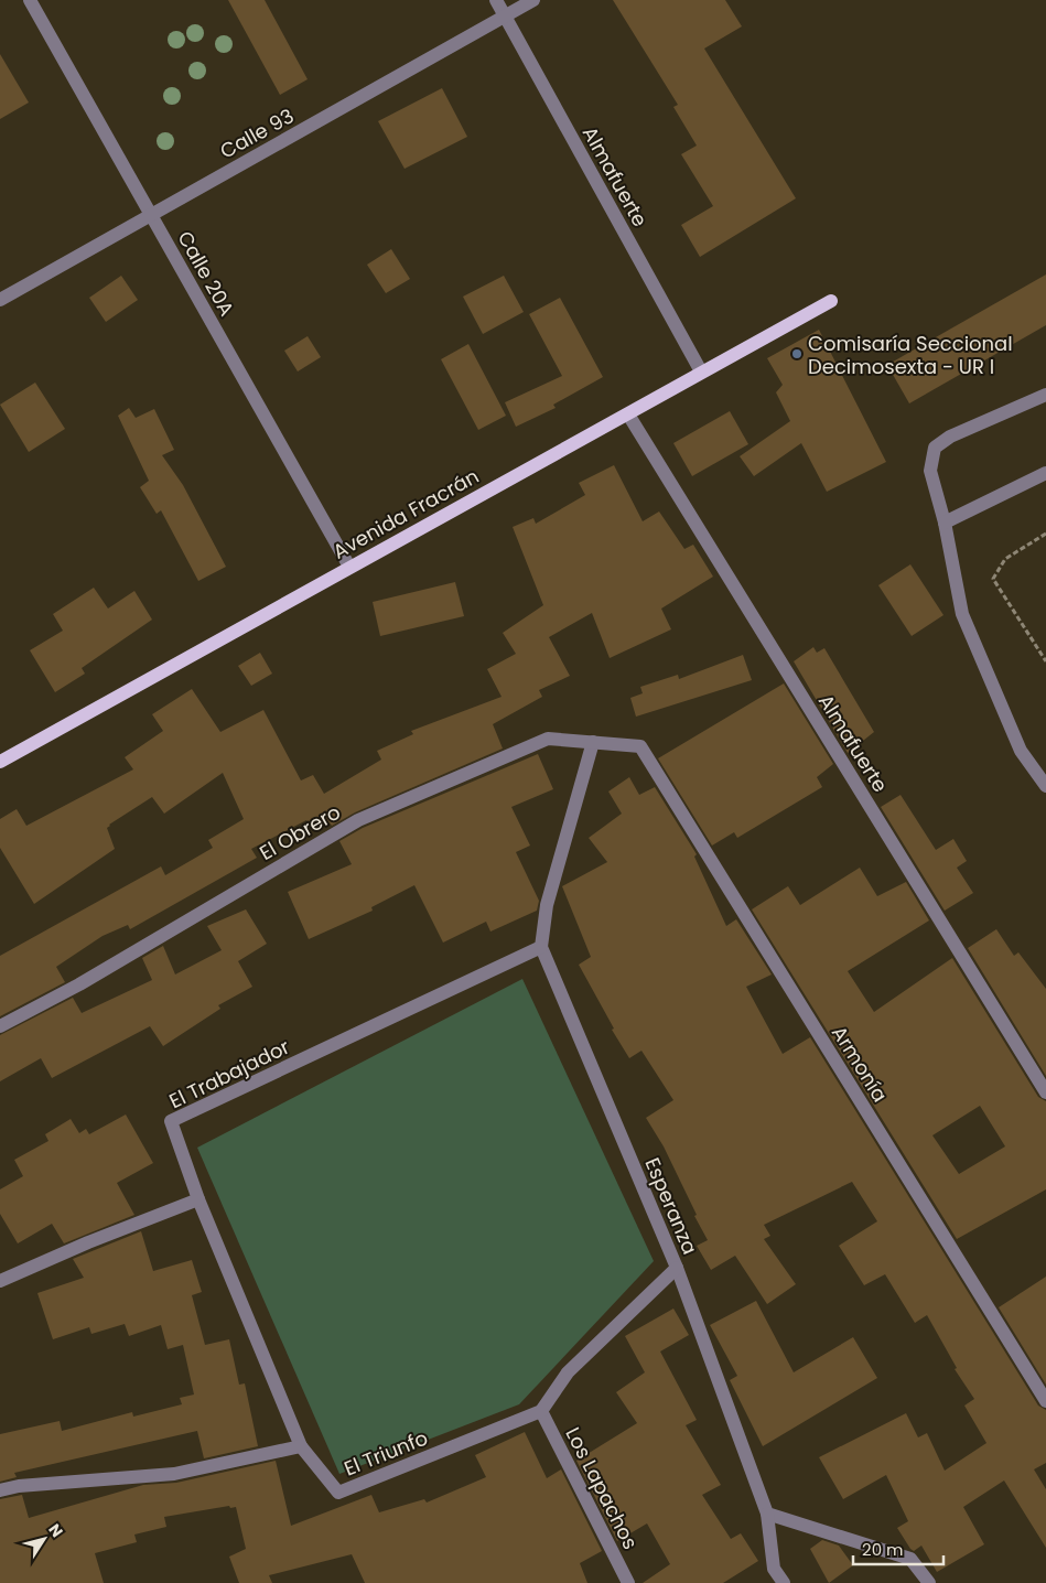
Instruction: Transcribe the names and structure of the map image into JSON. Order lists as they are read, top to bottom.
{
  "streets": {
    "main road": ["Avenida Fracrán"],
    "street": [
      "Calle 93",
      "Almafuerte",
      "Calle 20A",
      "El Obrero",
      "Armonía",
      "El Trabajador",
      "Esperanza",
      "El Triunfo",
      "Los Lapachos"
    ]
  },
  "crossings": [
    ["Calle 93", "Almafuerte"],
    ["Calle 93", "Calle 20A"],
    ["Almafuerte", "Avenida Fracrán"],
    ["Calle 20A", "Avenida Fracrán"],
    ["El Obrero", "Armonía"],
    ["El Trabajador", "Esperanza"],
    ["El Triunfo", "Los Lapachos"]
  ],
  "places": ["Comisaría Seccional Decimosexta - UR I"],
  "scale_bar": "20 m",
  "north": "top right"
}
